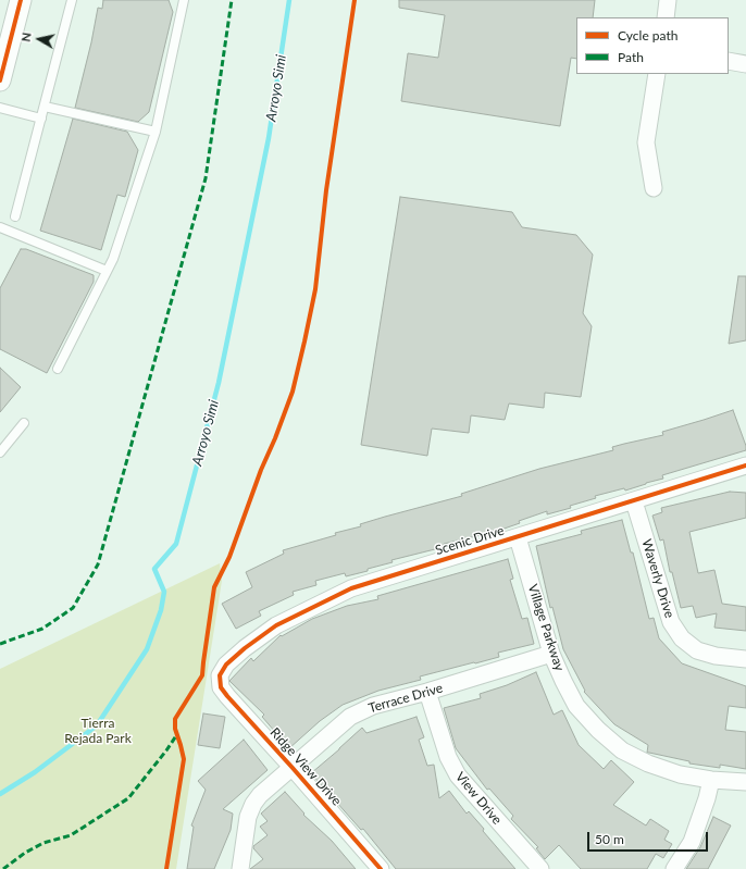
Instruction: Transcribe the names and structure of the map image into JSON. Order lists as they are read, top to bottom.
{
  "streets": {
    "street": [
      "Scenic Drive",
      "Waverly Drive",
      "Village Parkway",
      "Terrace Drive",
      "Ridge View Drive",
      "View Drive"
    ]
  },
  "crossings": [
    ["Scenic Drive", "Waverly Drive"],
    ["Scenic Drive", "Village Parkway"],
    ["Scenic Drive", "Ridge View Drive"],
    ["Village Parkway", "Terrace Drive"],
    ["Terrace Drive", "Ridge View Drive"],
    ["Terrace Drive", "View Drive"]
  ],
  "water": ["Arroyo Simi"],
  "parks": ["Tierra Rejada Park"],
  "legend": ["Cycle path", "Path"],
  "scale_bar": "50 m",
  "north": "left"
}
